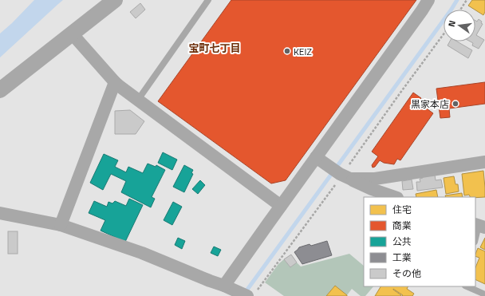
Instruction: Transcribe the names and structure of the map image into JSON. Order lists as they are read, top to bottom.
{
  "districts": ["宝町七丁目"],
  "places": ["KEIZ", "黒家本店"],
  "legend": [
    "住宅",
    "商業",
    "公共",
    "工業",
    "その他"
  ],
  "north": "left"
}
